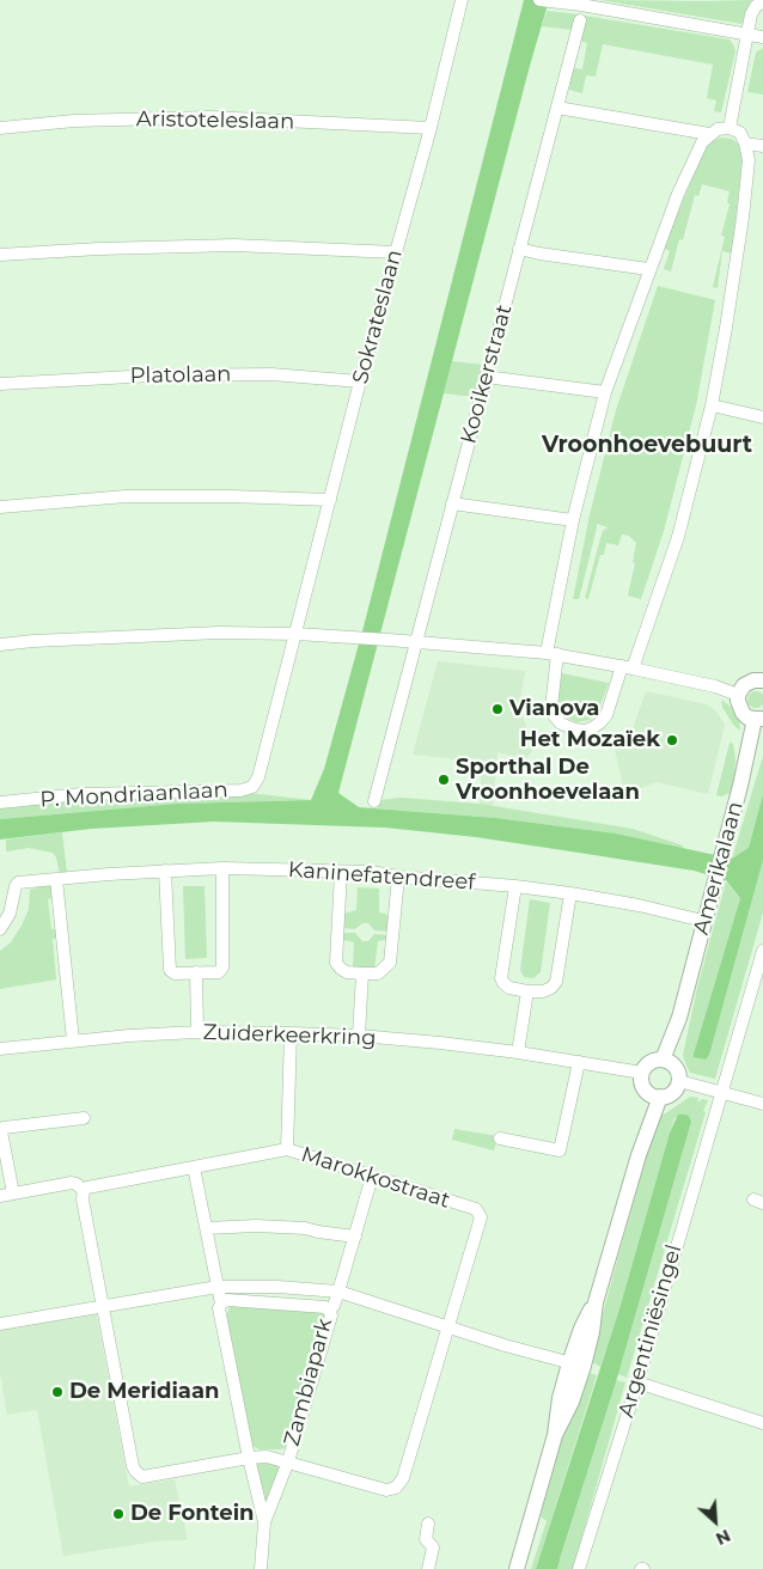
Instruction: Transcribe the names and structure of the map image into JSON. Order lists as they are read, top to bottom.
{
  "streets": {
    "street": [
      "Aristoteleslaan",
      "Sokrateslaan",
      "Kooikerstraat",
      "Platolaan",
      "P. Mondriaanlaan",
      "Amerikalaan",
      "Kaninefatendreef",
      "Zuiderkeerkring",
      "Marokkostraat",
      "Argentiniësingel",
      "Zambiapark"
    ]
  },
  "crossings": [
    ["Aristoteleslaan", "Sokrateslaan"],
    ["Sokrateslaan", "Platolaan"],
    ["Sokrateslaan", "P. Mondriaanlaan"],
    ["Amerikalaan", "Kaninefatendreef"],
    ["Amerikalaan", "Zuiderkeerkring"],
    ["Marokkostraat", "Zambiapark"]
  ],
  "districts": ["Vroonhoevebuurt"],
  "places": [
    "Vianova",
    "Het Mozaïek",
    "Sporthal De Vroonhoevelaan",
    "De Meridiaan",
    "De Fontein"
  ],
  "north": "bottom right"
}
